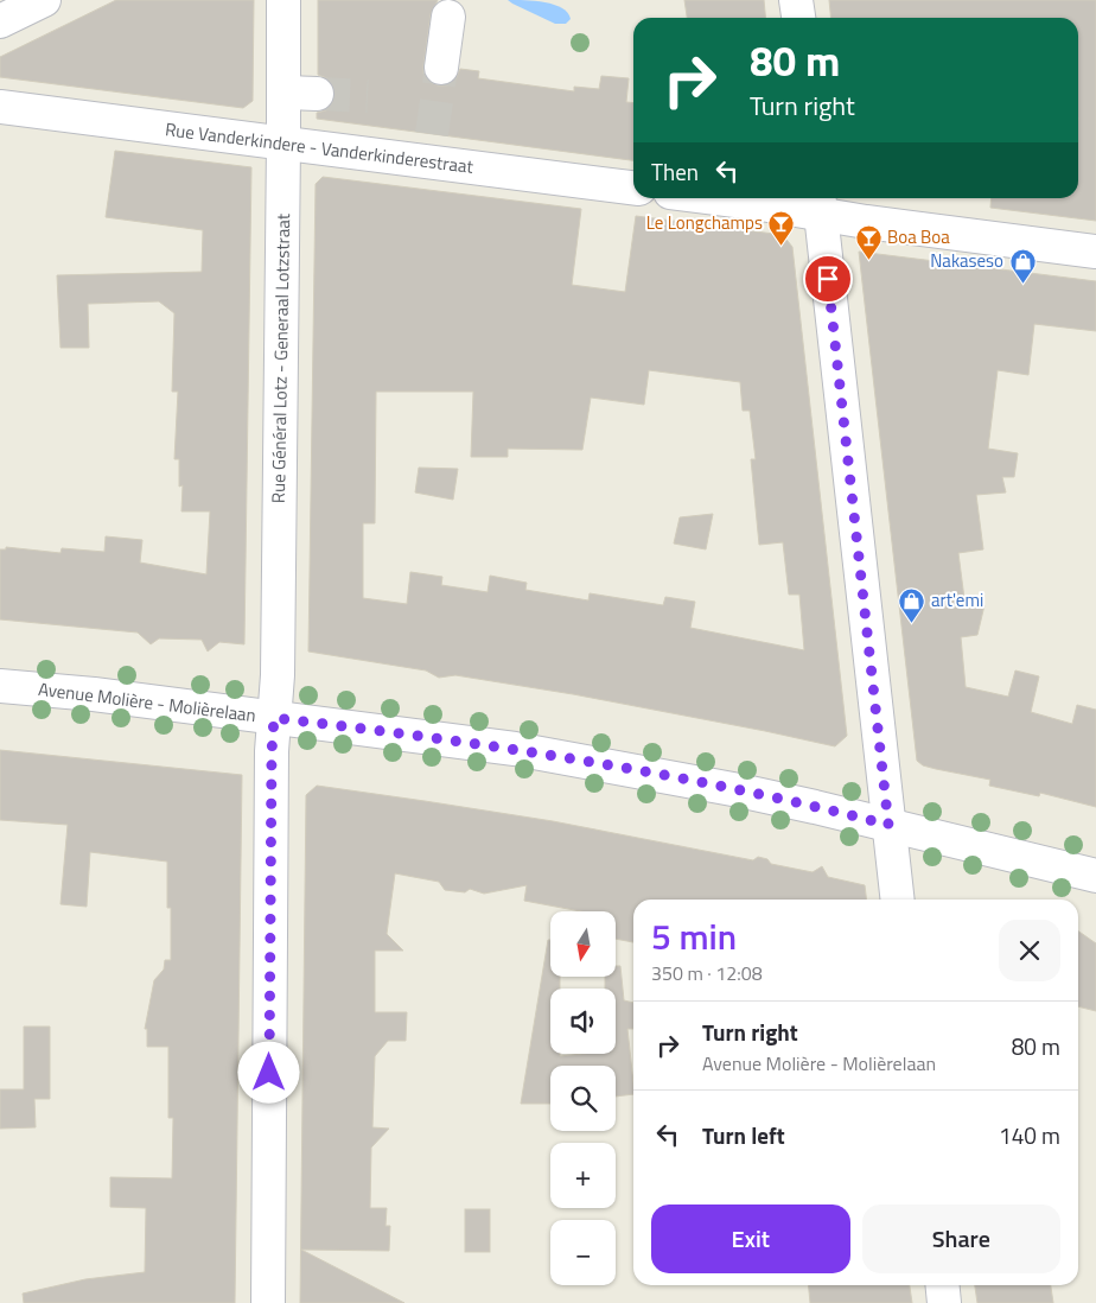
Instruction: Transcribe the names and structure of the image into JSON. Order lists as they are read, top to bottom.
{
  "streets": {
    "street": ["Rue Vanderkindere - Vanderkinderestraat", "Rue Général Lotz - Generaal Lotzstraat", "Avenue Molière - Molièrelaan"]
  },
  "crossings": [
    ["Rue Vanderkindere - Vanderkinderestraat", "Rue Général Lotz - Generaal Lotzstraat"],
    ["Rue Général Lotz - Generaal Lotzstraat", "Avenue Molière - Molièrelaan"]
  ],
  "places": {
    "bar": ["Le Longchamps", "Boa Boa"],
    "shop": ["Nakaseso", "art'emi"]
  },
  "north": "bottom",
  "page": {
    "turn": ["80 m", "Turn right"],
    "then": "Then",
    "heading": ["5 min", "350 m · 12:08"],
    "map_buttons": ["+", "−"],
    "list": [
      {
        "name": "Turn right",
        "note": "Avenue Molière - Molièrelaan",
        "value": "80 m"
      },
      {
        "name": "Turn left",
        "value": "140 m"
      }
    ],
    "buttons": ["Exit", "Share"]
  }
}
